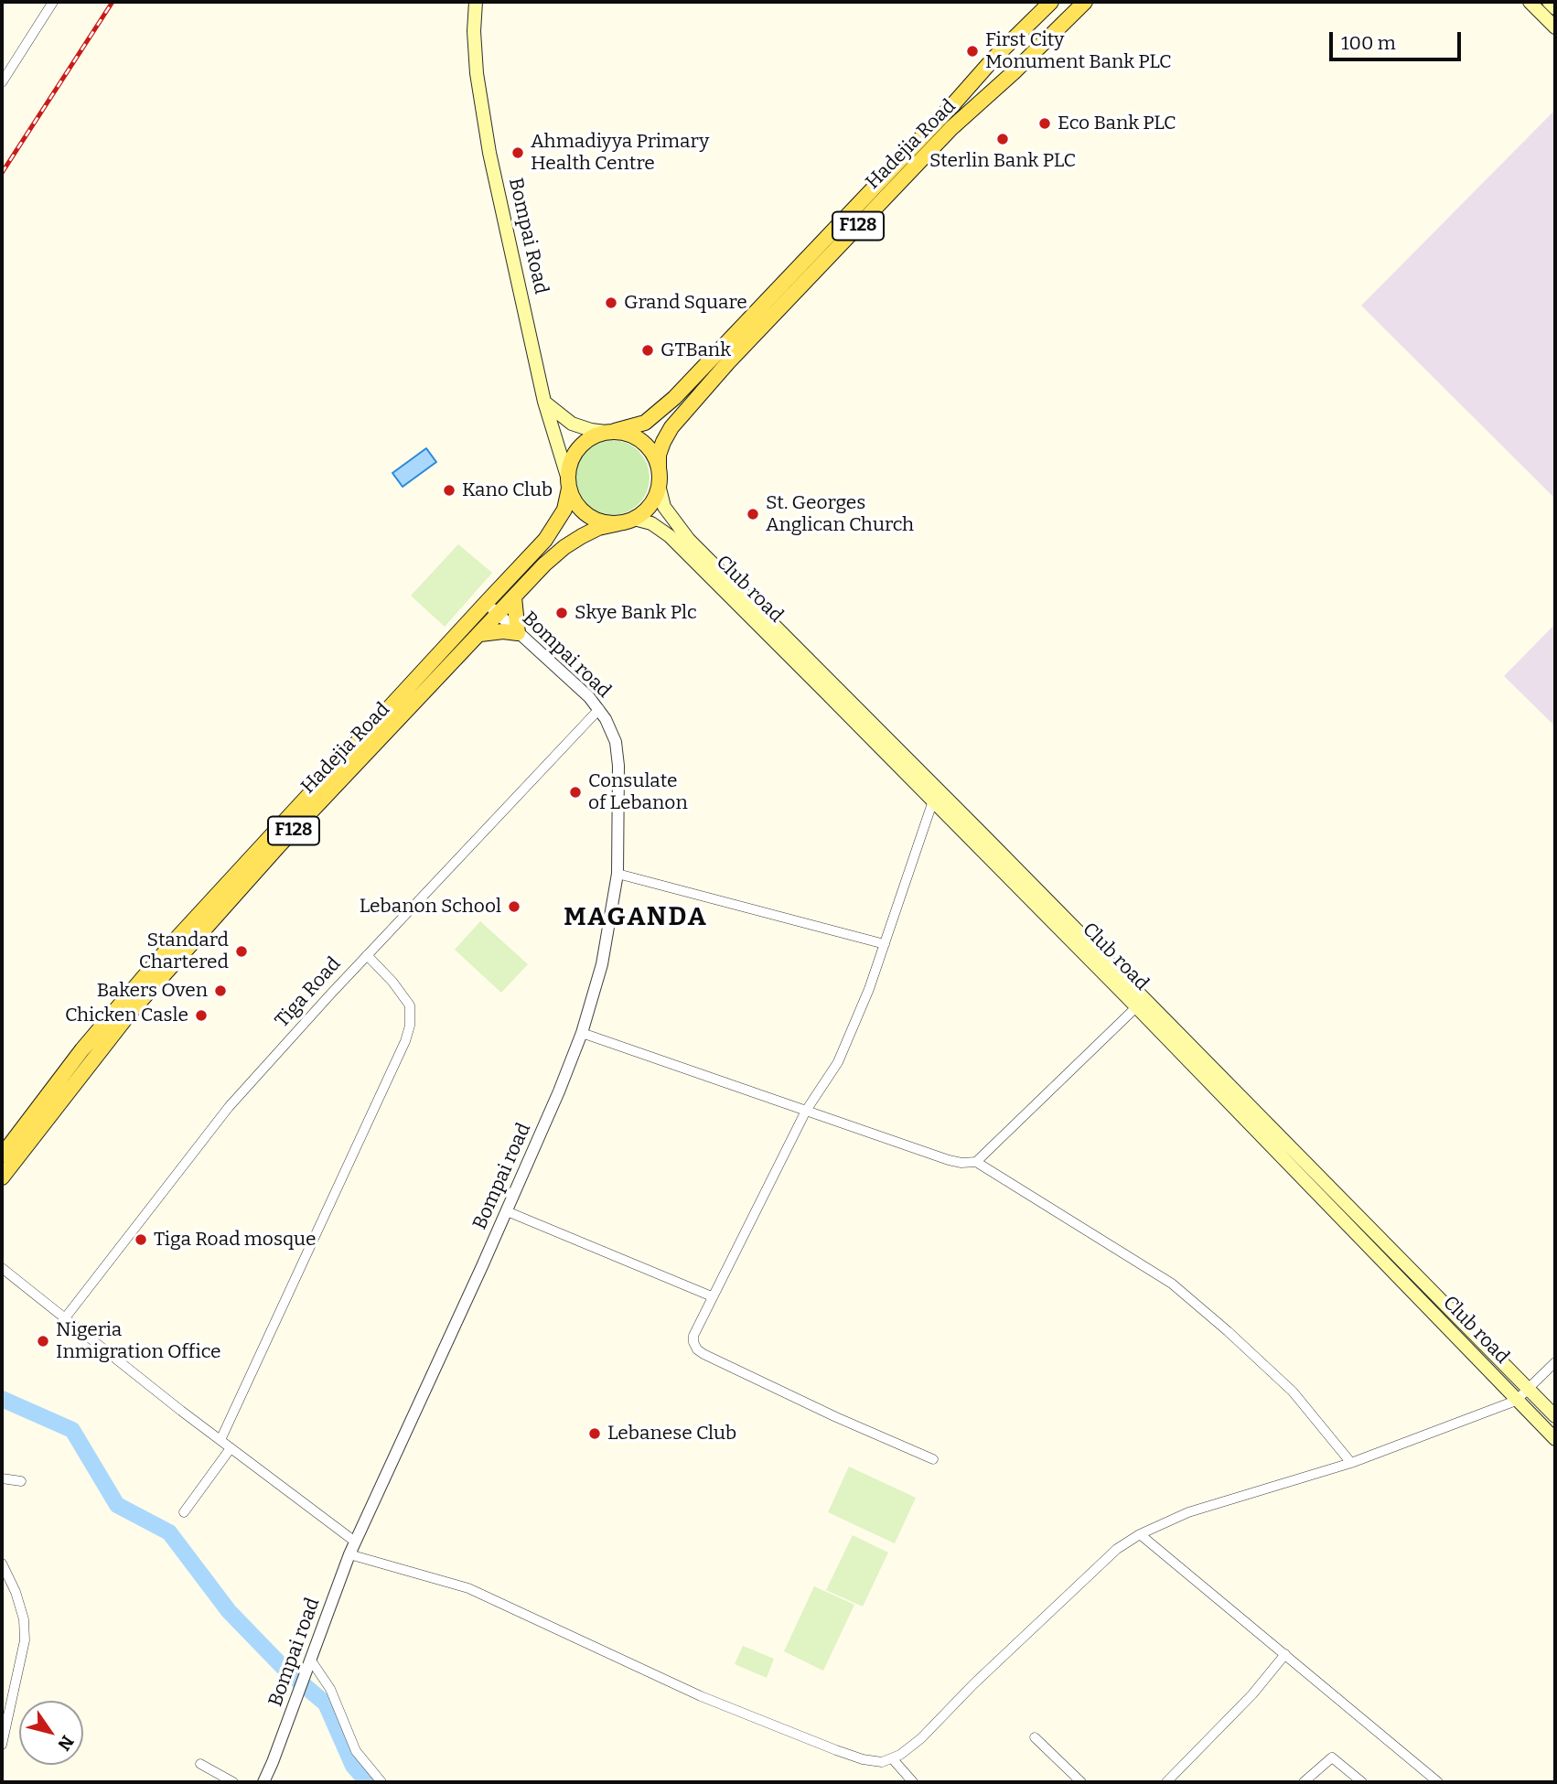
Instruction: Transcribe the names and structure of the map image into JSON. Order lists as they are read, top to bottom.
{
  "streets": {
    "main road": [
      "Hadejia Road",
      "F128",
      "Bompai Road",
      "Club road"
    ],
    "street": ["Bompai road", "Tiga Road"]
  },
  "crossings": [
    ["Hadejia Road", "F128"],
    ["Hadejia Road", "Bompai Road"],
    ["Hadejia Road", "Club road"],
    ["Hadejia Road", "Bompai road"],
    ["F128", "Bompai Road"],
    ["F128", "Club road"],
    ["Bompai Road", "Club road"],
    ["Bompai road", "Tiga Road"]
  ],
  "districts": ["MAGANDA"],
  "places": [
    "First City Monument Bank PLC",
    "Eco Bank PLC",
    "Sterlin Bank PLC",
    "Ahmadiyya Primary Health Centre",
    "Grand Square",
    "GTBank",
    "Kano Club",
    "St. Georges Anglican Church",
    "Skye Bank Plc",
    "Consulate of Lebanon",
    "Lebanon School",
    "Standard Chartered",
    "Bakers Oven",
    "Chicken Casle",
    "Tiga Road mosque",
    "Nigeria Inmigration Office",
    "Lebanese Club"
  ],
  "scale_bar": "100 m",
  "north": "bottom right"
}
